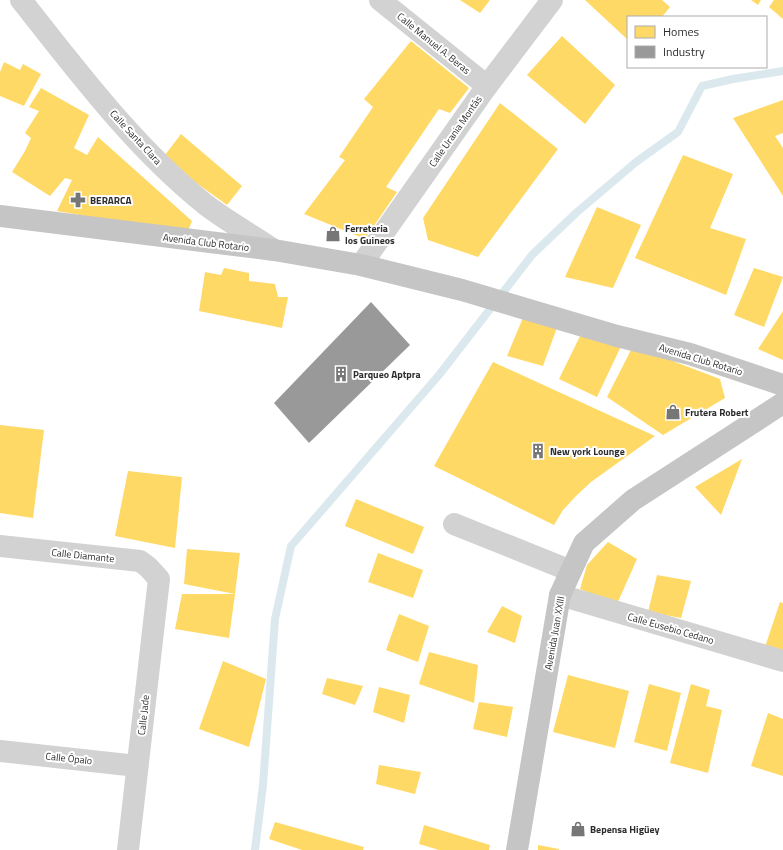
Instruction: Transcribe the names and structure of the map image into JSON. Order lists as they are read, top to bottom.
{
  "streets": {
    "main road": ["Avenida Club Rotario", "Avenida Juan XXIII"],
    "street": [
      "Calle Manuel A. Beras",
      "Calle Urania Montás",
      "Calle Santa Clara",
      "Calle Diamante",
      "Calle Eusebio Cedano",
      "Calle Jade",
      "Calle Ópalo"
    ]
  },
  "crossings": [
    ["Calle Manuel A. Beras", "Calle Urania Montás"],
    ["Calle Urania Montás", "Avenida Club Rotario"],
    ["Calle Santa Clara", "Avenida Club Rotario"],
    ["Calle Diamante", "Calle Jade"],
    ["Calle Eusebio Cedano", "Avenida Juan XXIII"],
    ["Calle Jade", "Calle Ópalo"]
  ],
  "places": {
    "pharmacy": ["BERARCA"],
    "shop": ["Ferreteria los Guineos", "Frutera Robert", "Bepensa Higüey"],
    "building": ["Parqueo Aptpra", "New york Lounge"]
  },
  "legend": ["Homes", "Industry"]
}
